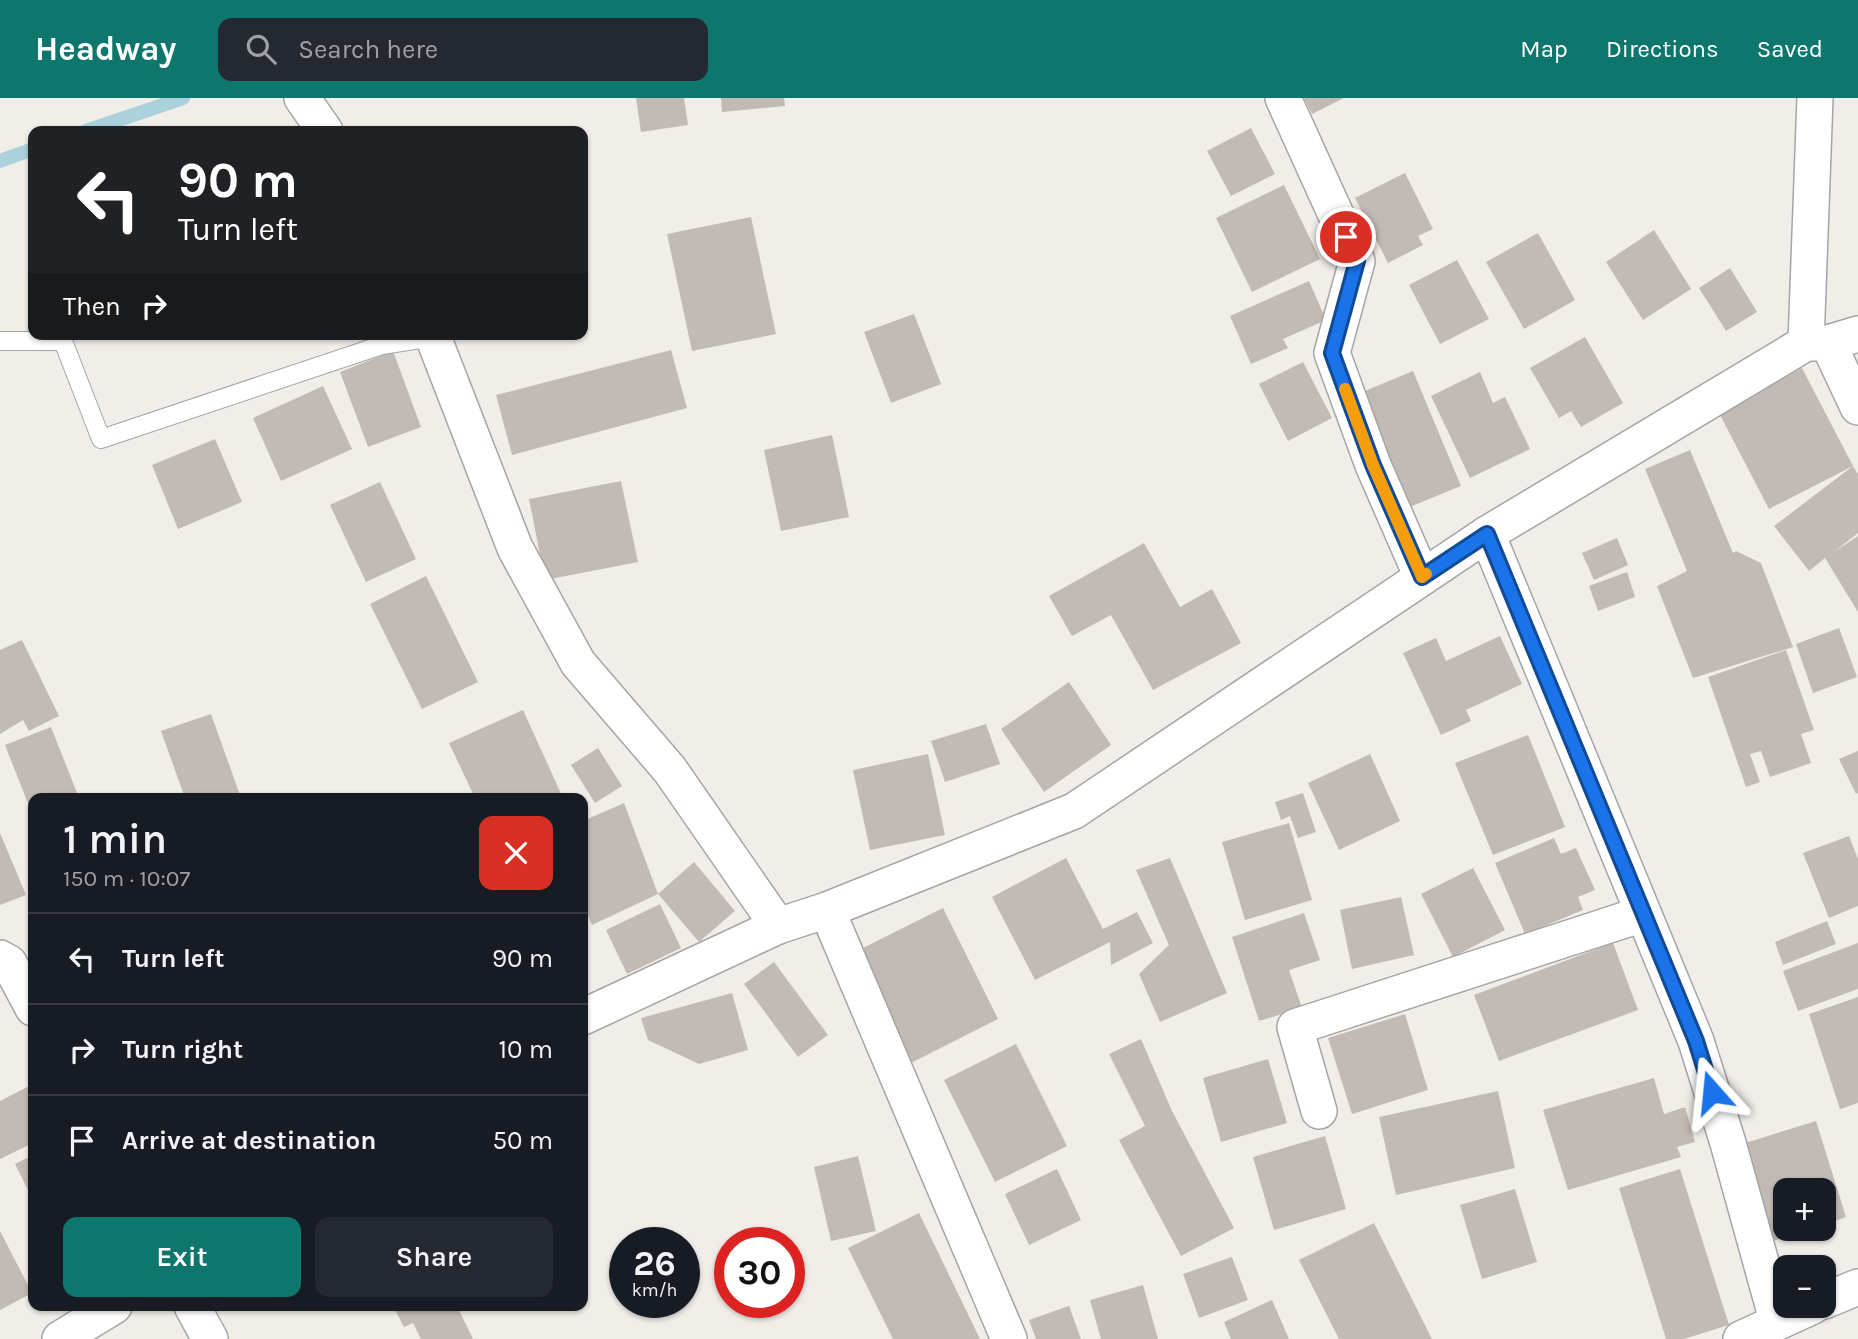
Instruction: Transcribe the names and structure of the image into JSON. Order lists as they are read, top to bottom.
{
  "page": {
    "header": "Headway",
    "search": "Search here",
    "nav": ["Map", "Directions", "Saved"],
    "turn": ["90 m", "Turn left"],
    "then": "Then",
    "heading": ["1 min", "150 m · 10:07"],
    "list": [
      {
        "name": "Turn left",
        "value": "90 m"
      },
      {
        "name": "Turn right",
        "value": "10 m"
      },
      {
        "name": "Arrive at destination",
        "value": "50 m"
      }
    ],
    "map_buttons": ["+", "−"],
    "buttons": ["Exit", "Share"],
    "speed": "26 km/h",
    "limit": "30"
  }
}
